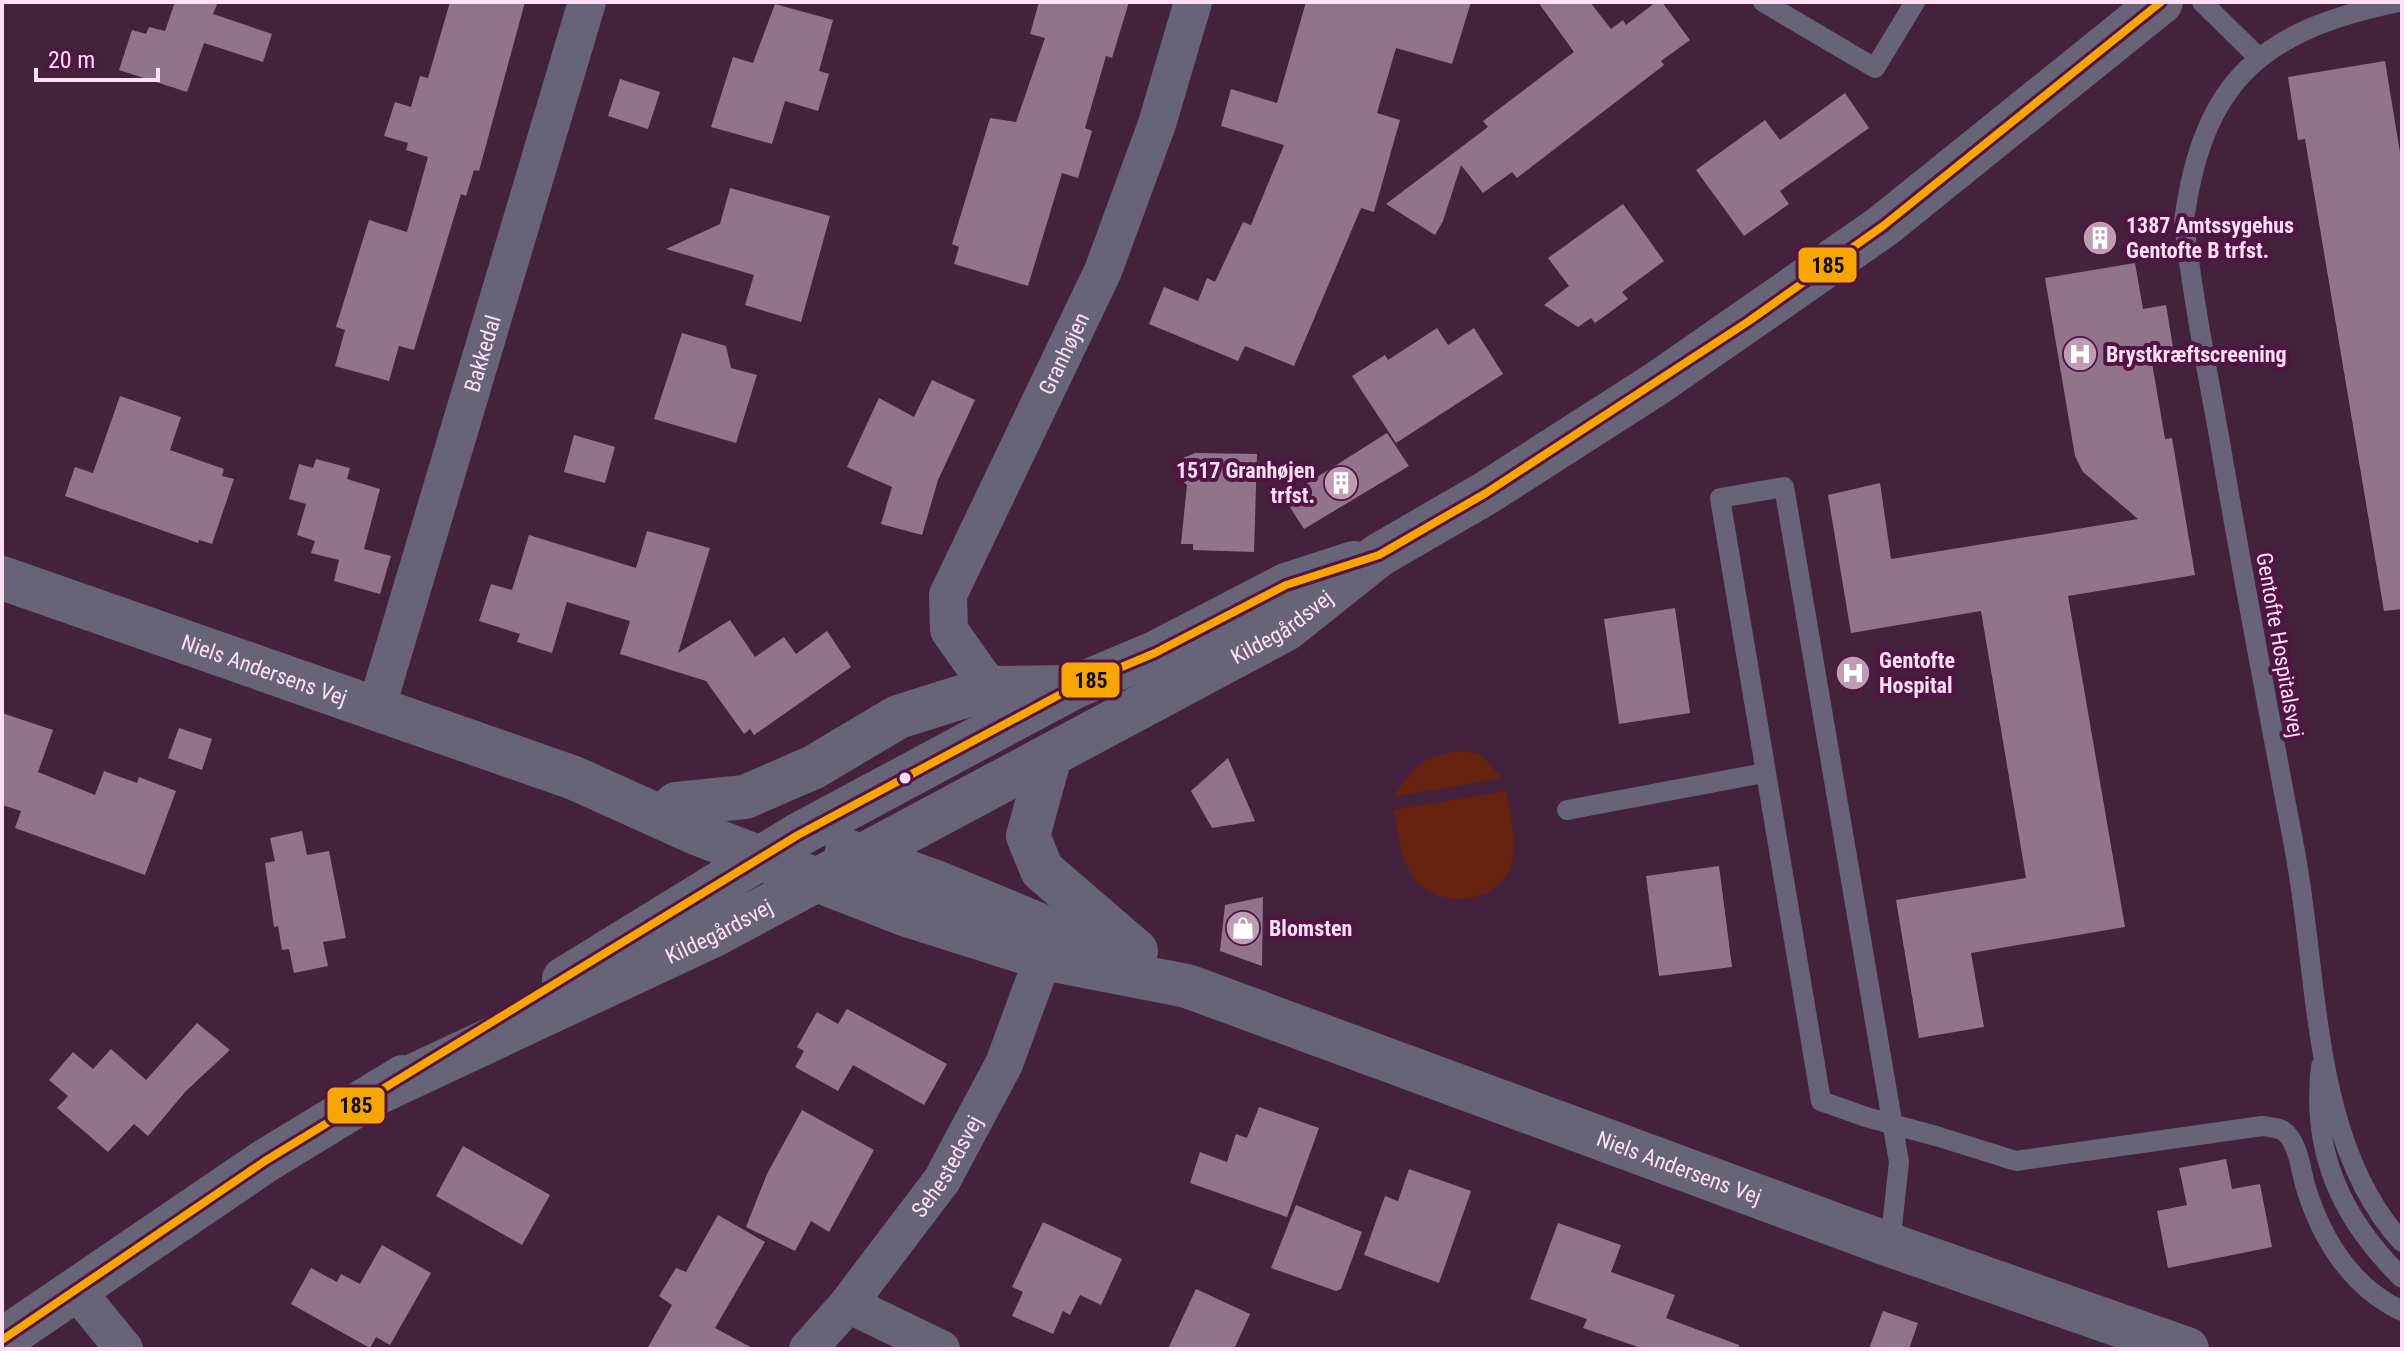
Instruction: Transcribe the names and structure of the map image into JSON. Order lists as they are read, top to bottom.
{
  "streets": {
    "street": [
      "Granhøjen",
      "Bakkedal",
      "Kildegårdsvej",
      "Niels Andersens Vej",
      "Sehestedsvej"
    ],
    "lane": ["Gentofte Hospitalsvej"]
  },
  "crossings": [
    ["Granhøjen", "Kildegårdsvej"],
    ["Bakkedal", "Niels Andersens Vej"],
    ["Kildegårdsvej", "Niels Andersens Vej"],
    ["Niels Andersens Vej", "Sehestedsvej"]
  ],
  "places": {
    "building": ["1387 Amtssygehus Gentofte B trfst.", "1517 Granhøjen trfst."],
    "hospital": ["Brystkræftscreening", "Gentofte Hospital"],
    "shop": ["Blomsten"]
  },
  "lines": ["transit line 185"],
  "scale_bar": "20 m"
}
